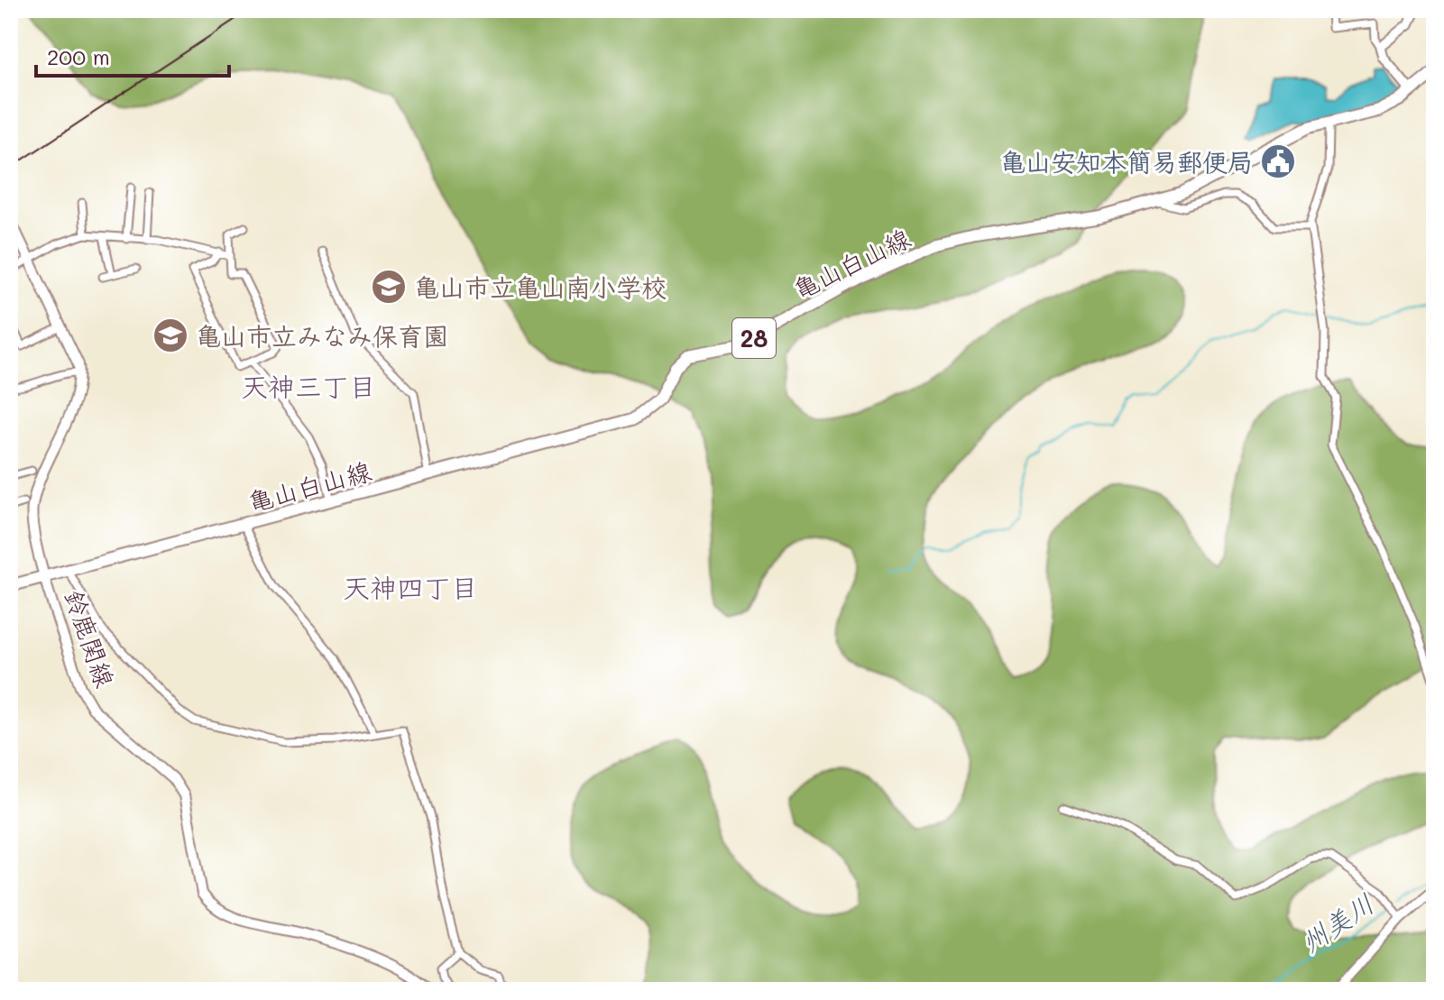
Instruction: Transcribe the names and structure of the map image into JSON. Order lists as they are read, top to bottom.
{
  "streets": {
    "main road": ["亀山白山線", "28", "鈴鹿関線"]
  },
  "crossings": [
    ["亀山白山線", "鈴鹿関線"]
  ],
  "districts": ["天神三丁目", "天神四丁目"],
  "water": ["州美川"],
  "places": {
    "public building": ["亀山安知本簡易郵便局"],
    "school or university": ["亀山市立亀山南小学校", "亀山市立みなみ保育園"]
  },
  "scale_bar": "200 m"
}
